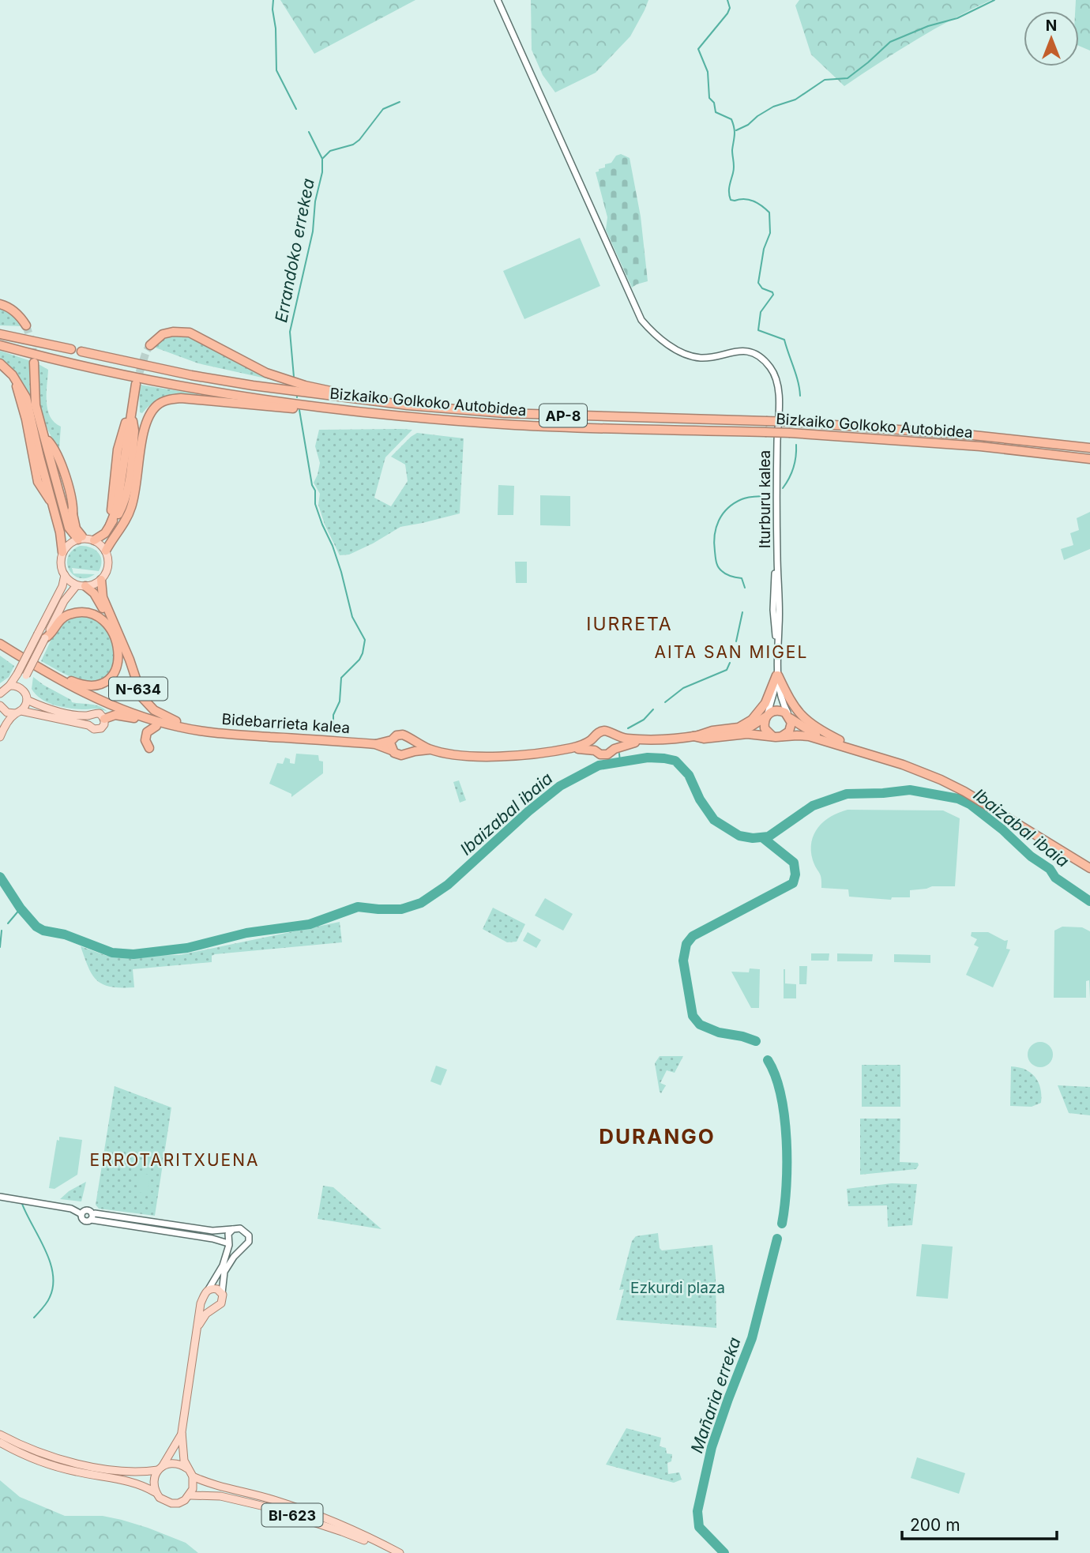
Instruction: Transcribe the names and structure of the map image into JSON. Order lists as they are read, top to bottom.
{
  "streets": {
    "highway": [
      "Bizkaiko Golkoko Autobidea",
      "AP-8",
      "N-634",
      "Bidebarrieta kalea"
    ],
    "main road": ["BI-623"],
    "street": ["Iturburu kalea"]
  },
  "crossings": [
    ["N-634", "Bidebarrieta kalea"]
  ],
  "districts": [
    "IURRETA",
    "AITA SAN MIGEL",
    "DURANGO",
    "ERROTARITXUENA"
  ],
  "water": ["Errandoko errekea", "Ibaizabal ibaia", "Mañaria erreka"],
  "parks": ["Ezkurdi plaza"],
  "scale_bar": "200 m",
  "north": "top"
}
